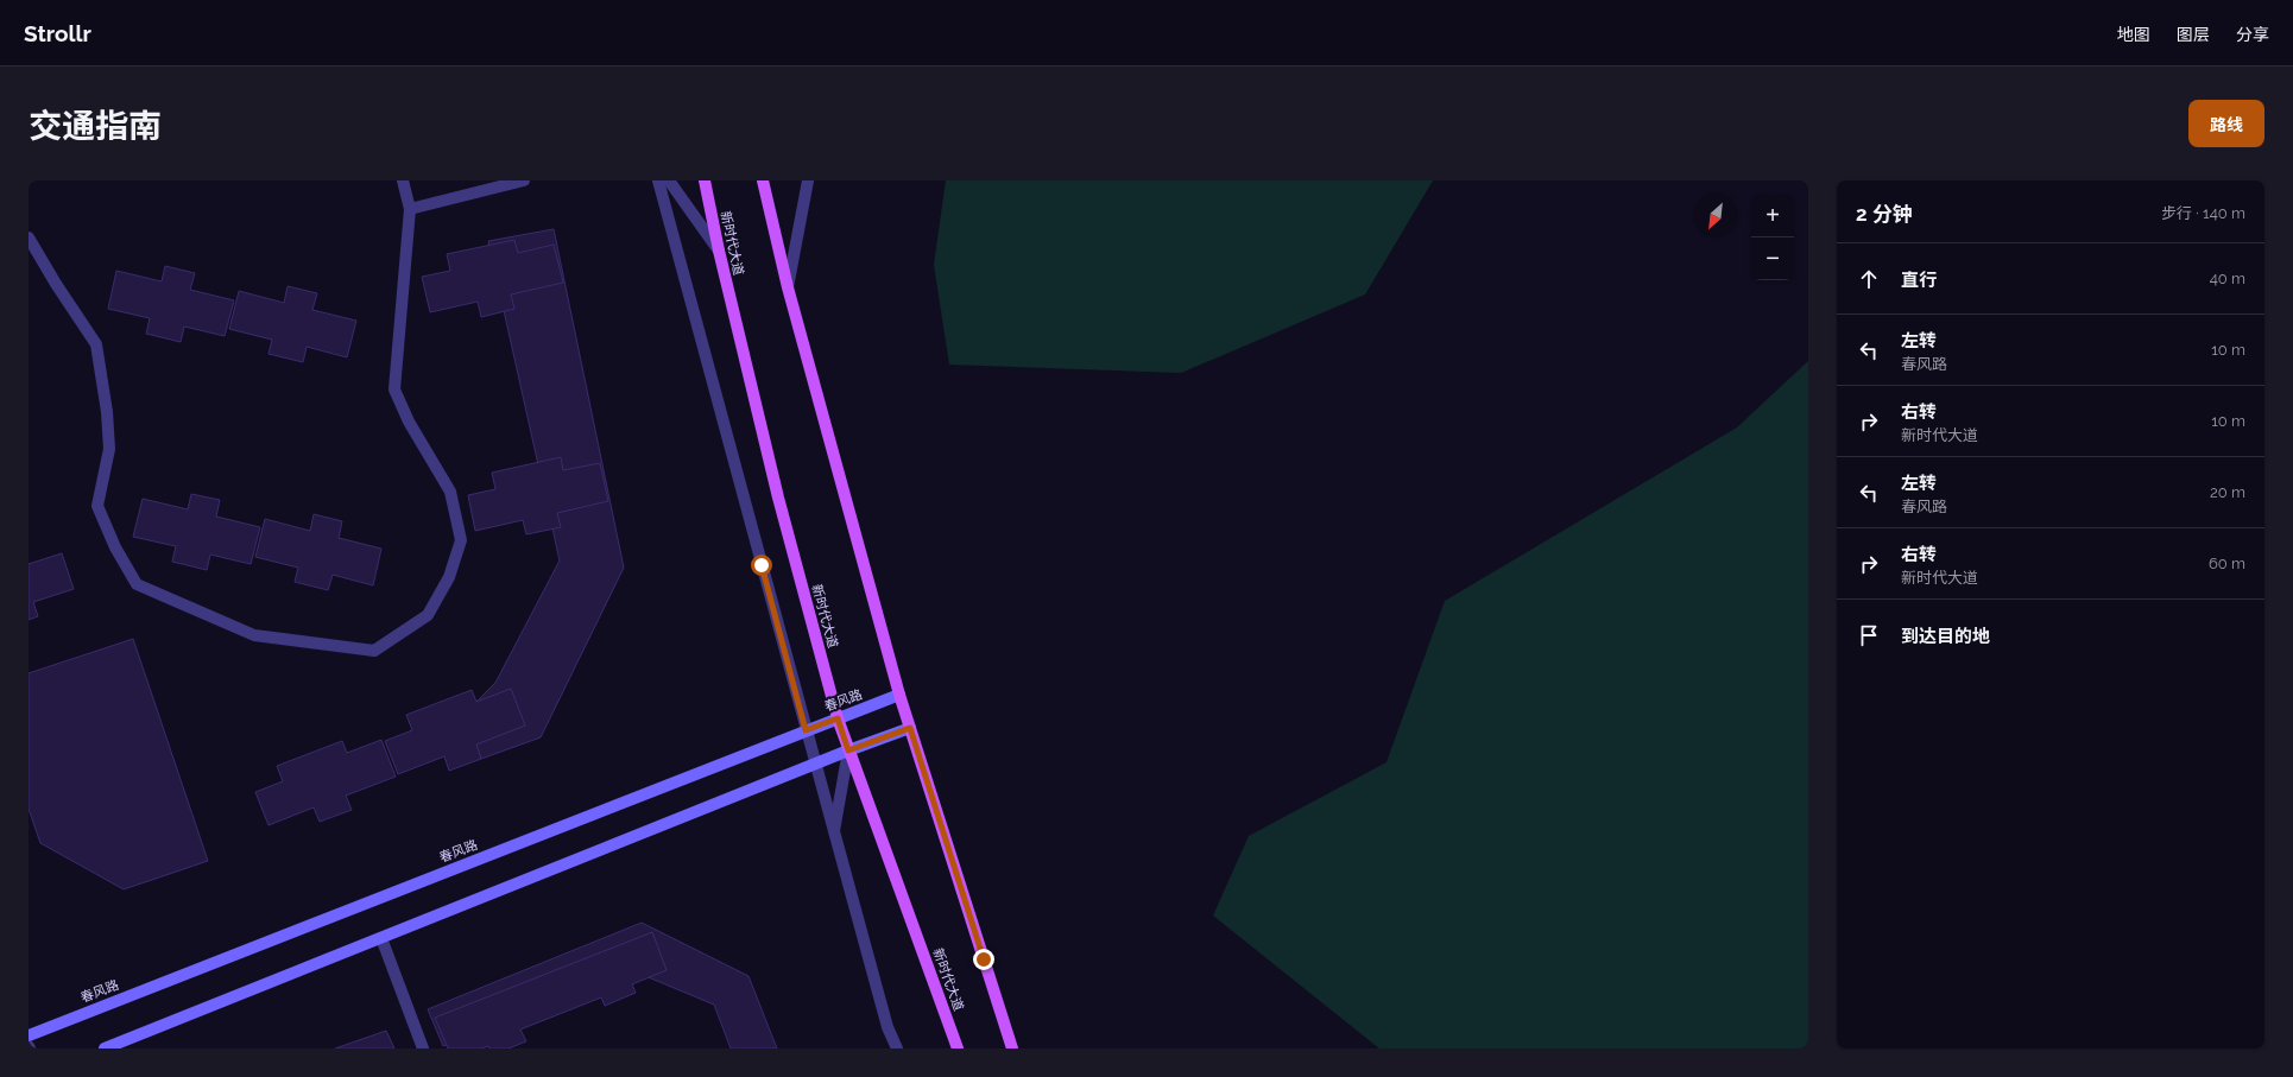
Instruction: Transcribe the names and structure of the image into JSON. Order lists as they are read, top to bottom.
{
  "streets": {
    "main road": ["新时代大道", "春风路"]
  },
  "crossings": [
    ["新时代大道", "春风路"]
  ],
  "north": "bottom left",
  "page": {
    "header": "Strollr",
    "nav": ["地图", "图层", "分享"],
    "title": "交通指南",
    "buttons": "路线",
    "heading": ["2 分钟", "步行 · 140 m"],
    "map_buttons": ["+", "−"],
    "list": [
      ["直行", "40 m"],
      ["左转", "春风路", "10 m"],
      ["右转", "新时代大道", "10 m"],
      ["左转", "春风路", "20 m"],
      ["右转", "新时代大道", "60 m"],
      "到达目的地"
    ]
  }
}
